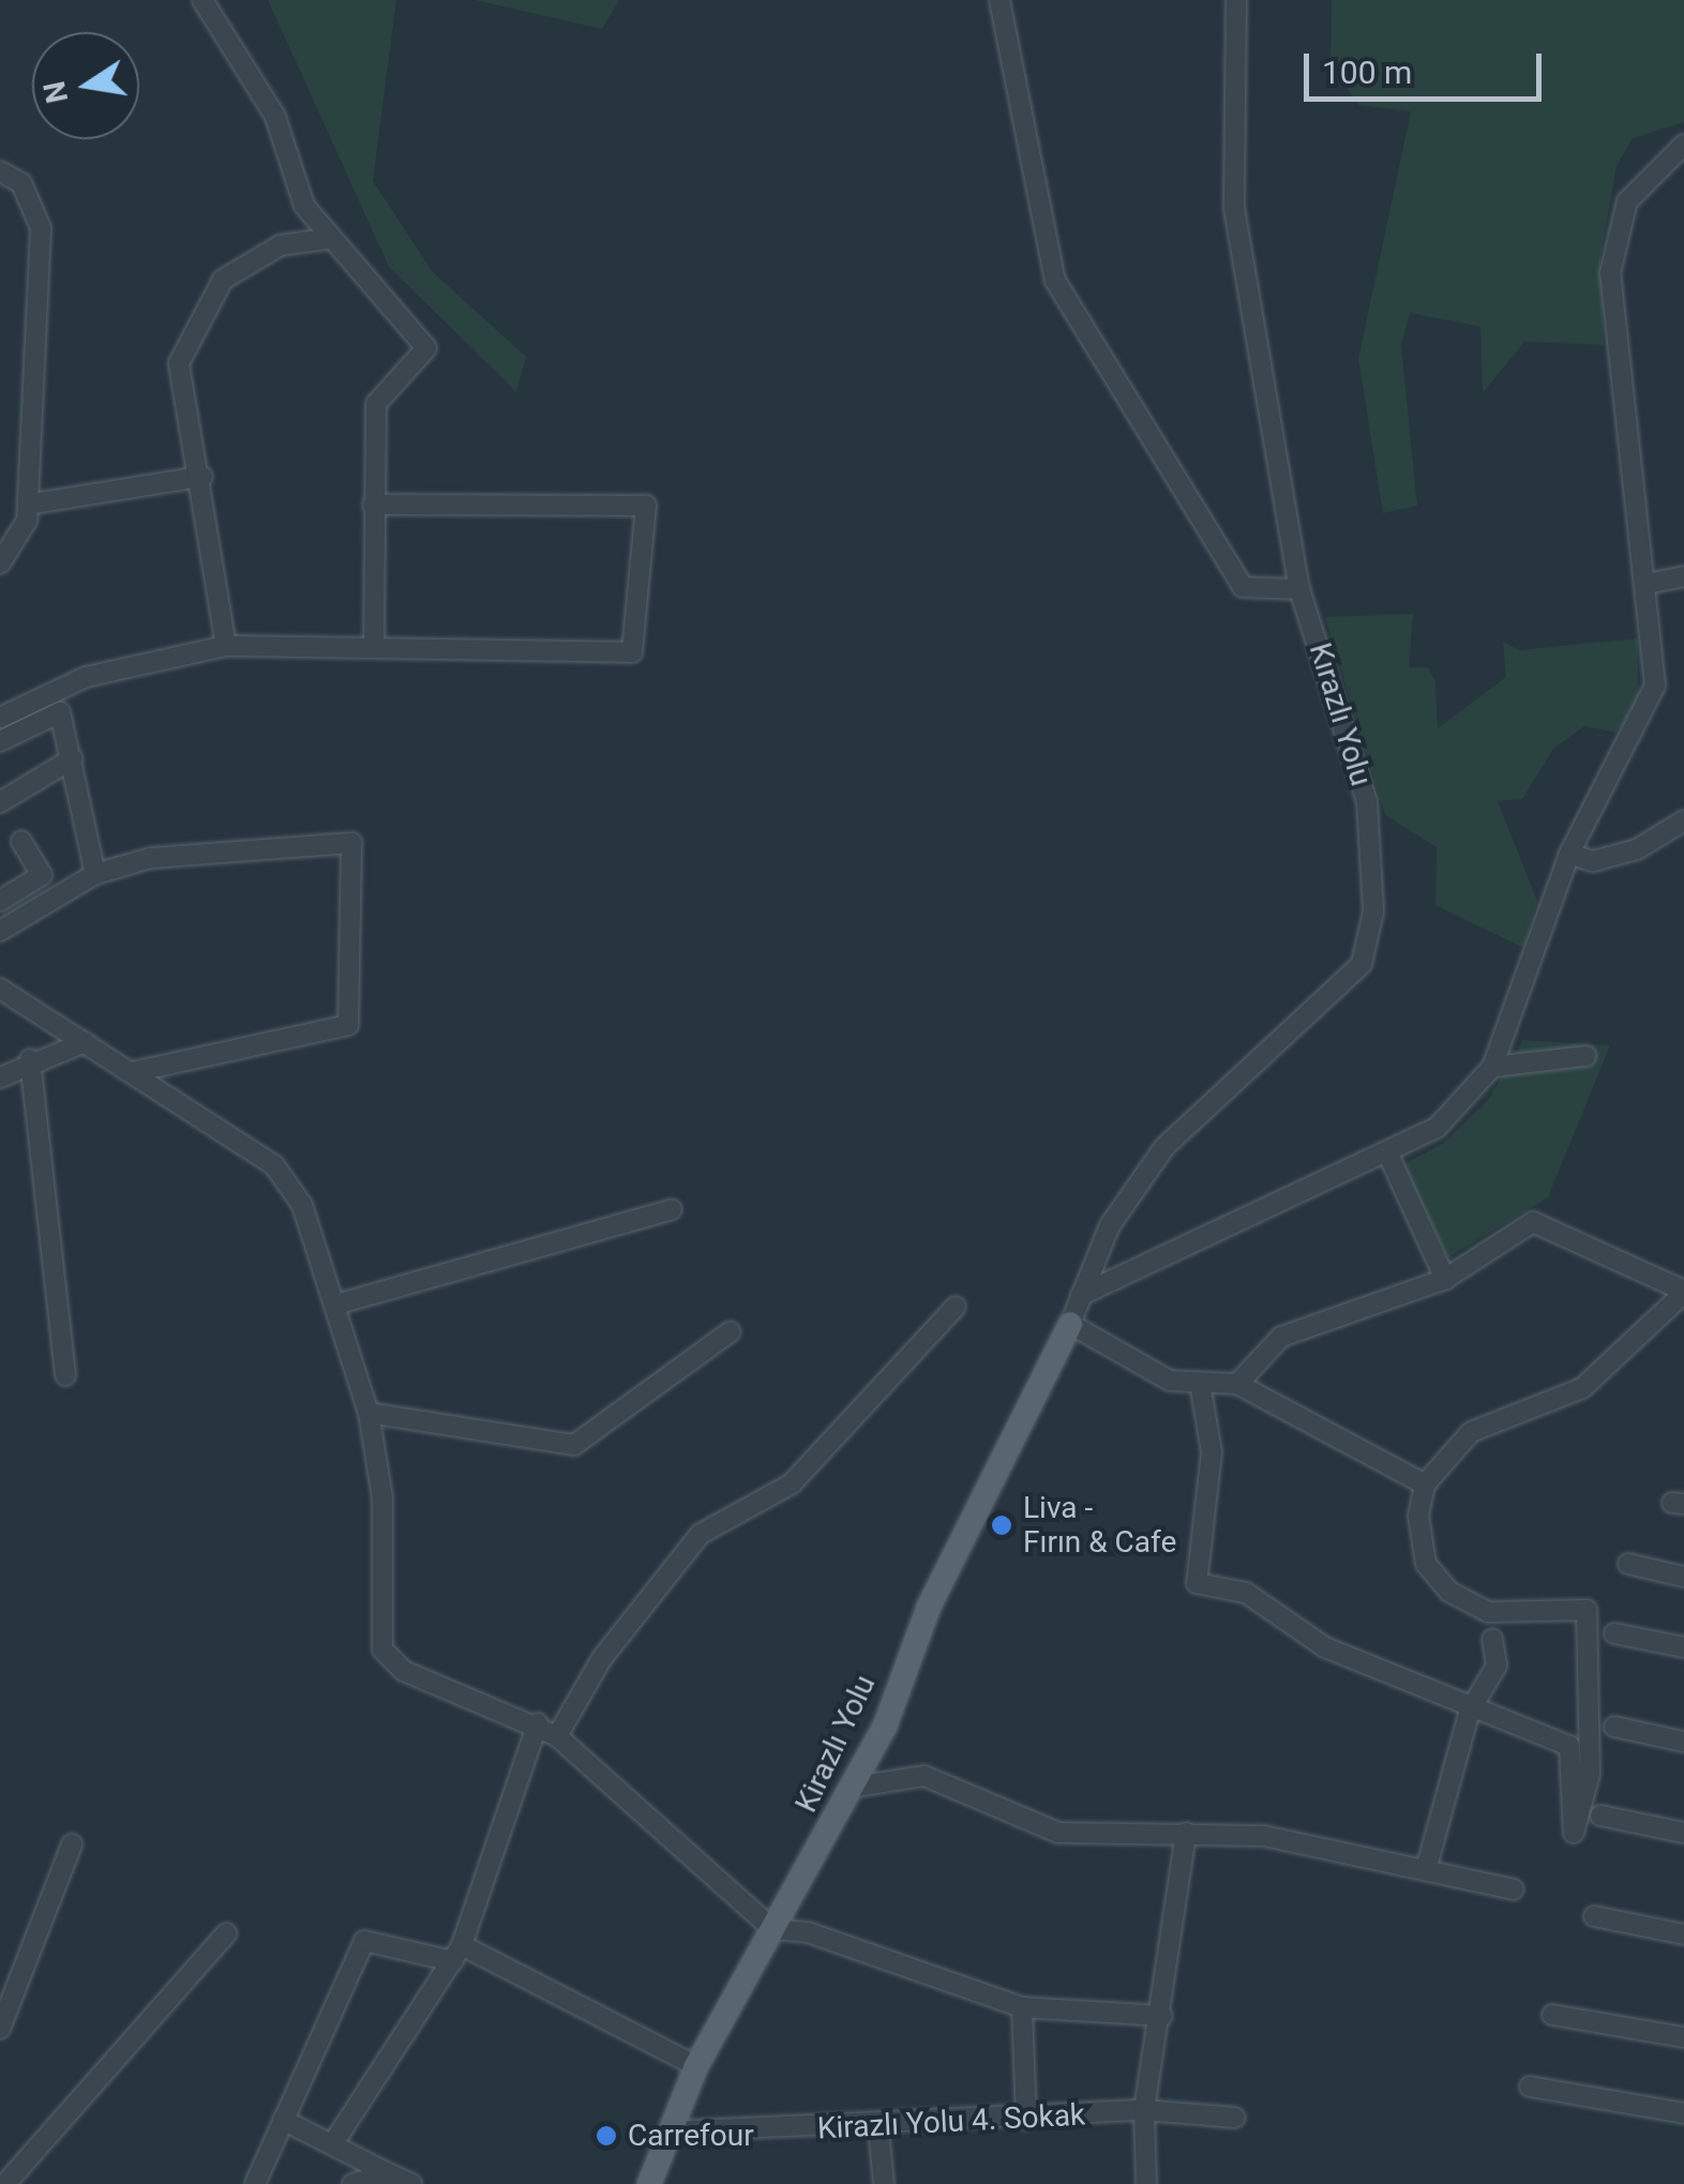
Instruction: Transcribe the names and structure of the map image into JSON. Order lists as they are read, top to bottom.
{
  "streets": {
    "main road": ["Kirazlı Yolu"],
    "street": ["Kırazlı Yolu", "Kirazlı Yolu 4. Sokak"]
  },
  "crossings": [
    ["Kırazlı Yolu", "Kirazlı Yolu"],
    ["Kirazlı Yolu", "Kirazlı Yolu 4. Sokak"]
  ],
  "places": ["Liva - Fırın & Cafe", "Carrefour"],
  "scale_bar": "100 m",
  "north": "left"
}
